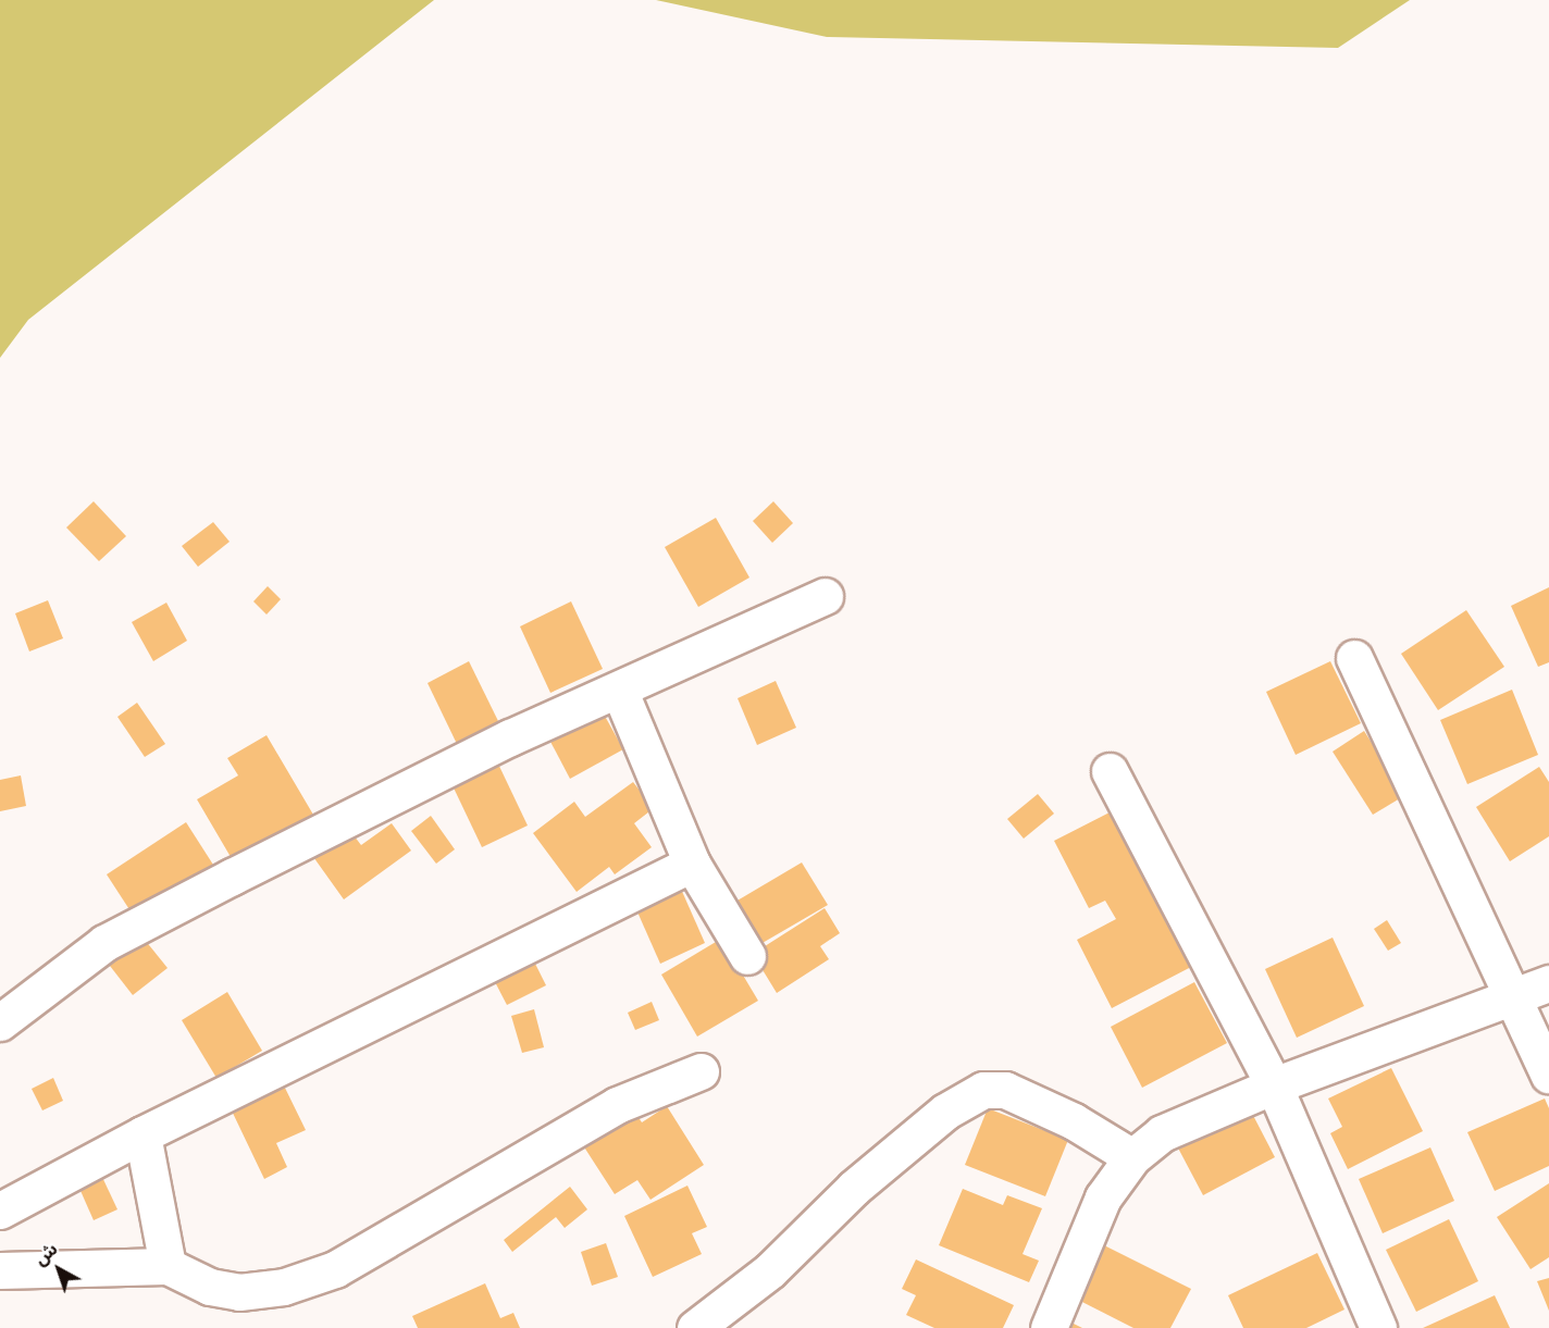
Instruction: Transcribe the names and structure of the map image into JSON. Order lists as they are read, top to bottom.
{
  "north": "top left"
}
